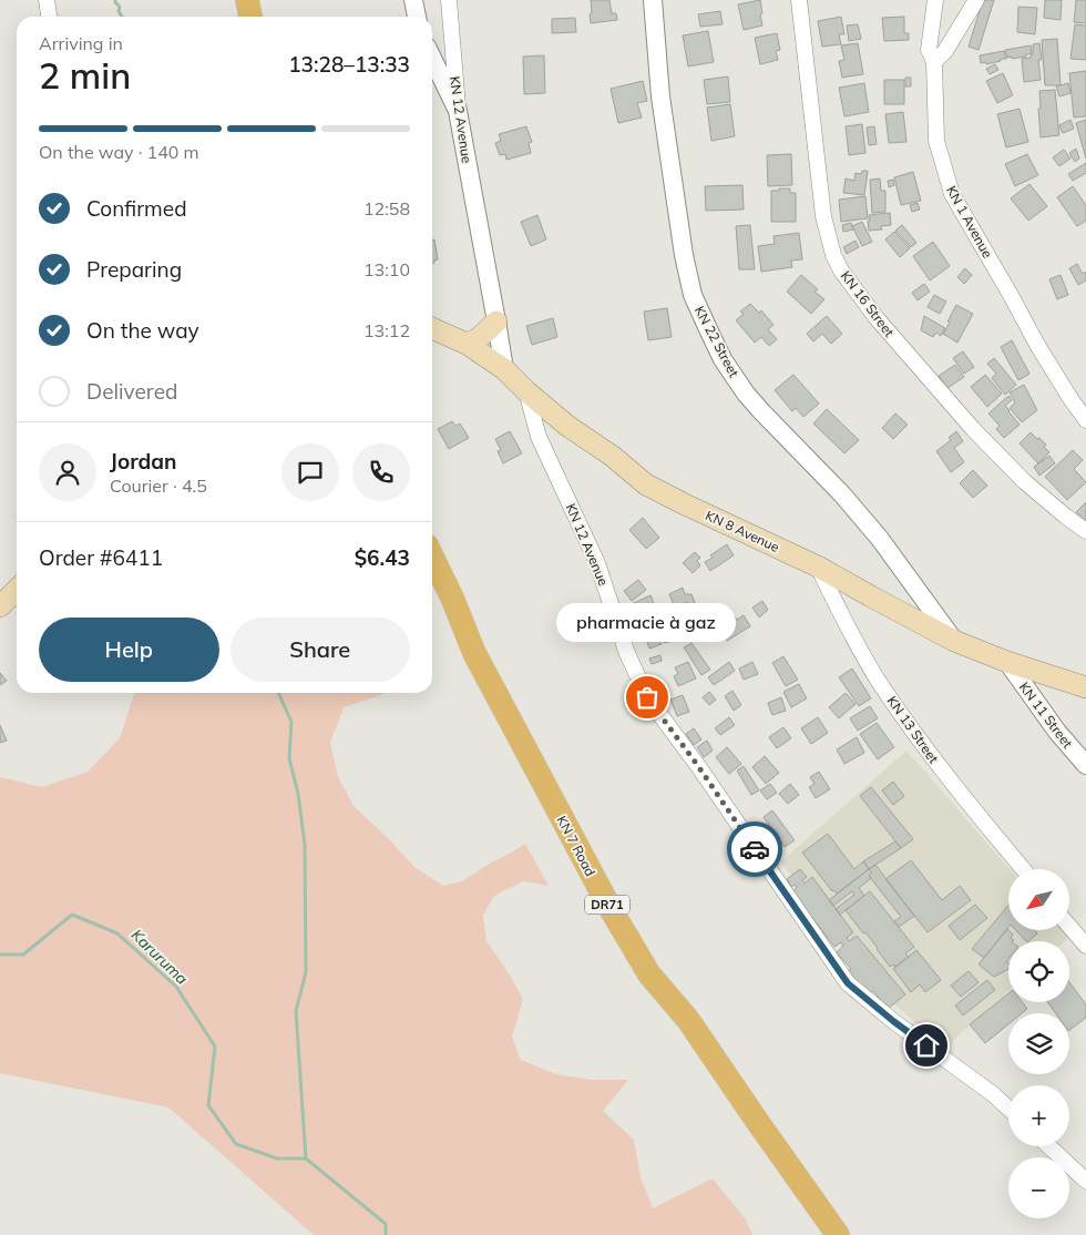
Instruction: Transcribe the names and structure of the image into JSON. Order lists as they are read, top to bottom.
{
  "streets": {
    "main road": ["KN 8 Avenue", "KN 7 Road", "DR71"],
    "street": [
      "KN 12 Avenue",
      "KN 1 Avenue",
      "KN 16 Street",
      "KN 22 Street",
      "KN 11 Street",
      "KN 13 Street"
    ]
  },
  "crossings": [
    ["KN 12 Avenue", "KN 8 Avenue"],
    ["KN 22 Street", "KN 8 Avenue"],
    ["KN 8 Avenue", "KN 11 Street"],
    ["KN 8 Avenue", "KN 13 Street"]
  ],
  "water": ["Karuruma"],
  "places": ["pharmacie à gaz"],
  "north": "bottom left",
  "page": {
    "heading": ["2 min", "Arriving in", "13:28–13:33"],
    "panel": [
      "Jordan",
      "Courier · 4.5",
      "Order #6411",
      "$6.43"
    ],
    "bar": "On the way · 140 m",
    "list": [
      ["Confirmed", "12:58"],
      ["Preparing", "13:10"],
      ["On the way", "13:12"],
      "Delivered"
    ],
    "bubble": "pharmacie à gaz",
    "buttons": ["Help", "Share"],
    "map_buttons": ["+", "−"]
  }
}
